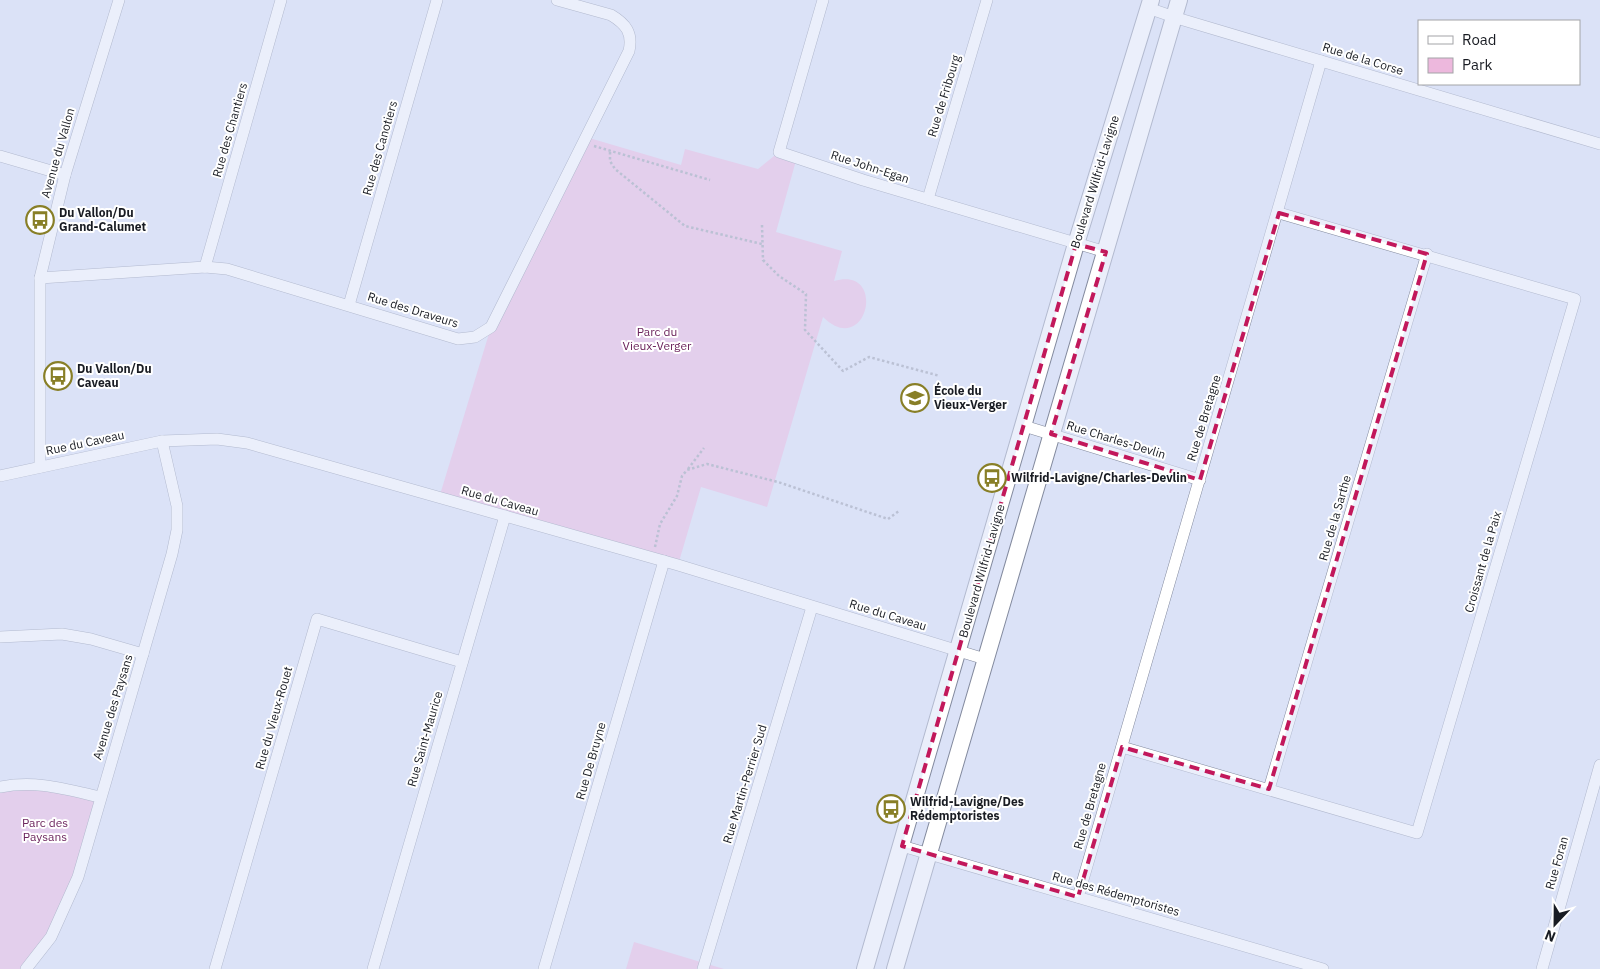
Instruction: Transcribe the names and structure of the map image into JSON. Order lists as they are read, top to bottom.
{
  "streets": {
    "main road": ["Boulevard Wilfrid-Lavigne"],
    "street": [
      "Rue de la Corse",
      "Rue de Fribourg",
      "Rue des Chantiers",
      "Rue des Canotiers",
      "Avenue du Vallon",
      "Rue John-Egan",
      "Rue des Draveurs",
      "Rue de Bretagne",
      "Rue Charles-Devlin",
      "Rue du Caveau",
      "Rue de la Sarthe",
      "Croissant de la Paix",
      "Avenue des Paysans",
      "Rue du Vieux-Rouet",
      "Rue Saint-Maurice",
      "Rue De Bruyne",
      "Rue Martin-Perrier Sud",
      "Rue Foran",
      "Rue des Rédemptoristes"
    ]
  },
  "crossings": [
    ["Rue de la Corse", "Boulevard Wilfrid-Lavigne"],
    ["Rue de la Corse", "Rue de Bretagne"],
    ["Rue de Fribourg", "Rue John-Egan"],
    ["Rue des Chantiers", "Rue des Draveurs"],
    ["Rue des Canotiers", "Rue des Draveurs"],
    ["Avenue du Vallon", "Rue des Draveurs"],
    ["Avenue du Vallon", "Rue du Caveau"],
    ["Rue John-Egan", "Boulevard Wilfrid-Lavigne"],
    ["Boulevard Wilfrid-Lavigne", "Rue Charles-Devlin"],
    ["Boulevard Wilfrid-Lavigne", "Rue du Caveau"],
    ["Boulevard Wilfrid-Lavigne", "Rue des Rédemptoristes"],
    ["Rue de Bretagne", "Rue Charles-Devlin"],
    ["Rue de Bretagne", "Croissant de la Paix"],
    ["Rue de Bretagne", "Rue des Rédemptoristes"],
    ["Rue du Caveau", "Avenue des Paysans"],
    ["Rue du Caveau", "Rue Saint-Maurice"],
    ["Rue du Caveau", "Rue De Bruyne"],
    ["Rue du Caveau", "Rue Martin-Perrier Sud"],
    ["Rue de la Sarthe", "Croissant de la Paix"],
    ["Rue du Vieux-Rouet", "Rue Saint-Maurice"]
  ],
  "parks": ["Parc du Vieux-Verger", "Parc des Paysans"],
  "places": {
    "bus stop": [
      "Du Vallon/Du Grand-Calumet",
      "Du Vallon/Du Caveau",
      "Wilfrid-Lavigne/Charles-Devlin",
      "Wilfrid-Lavigne/Des Rédemptoristes"
    ],
    "school or university": ["École du Vieux-Verger"]
  },
  "legend": ["Road", "Park"],
  "north": "bottom"
}
